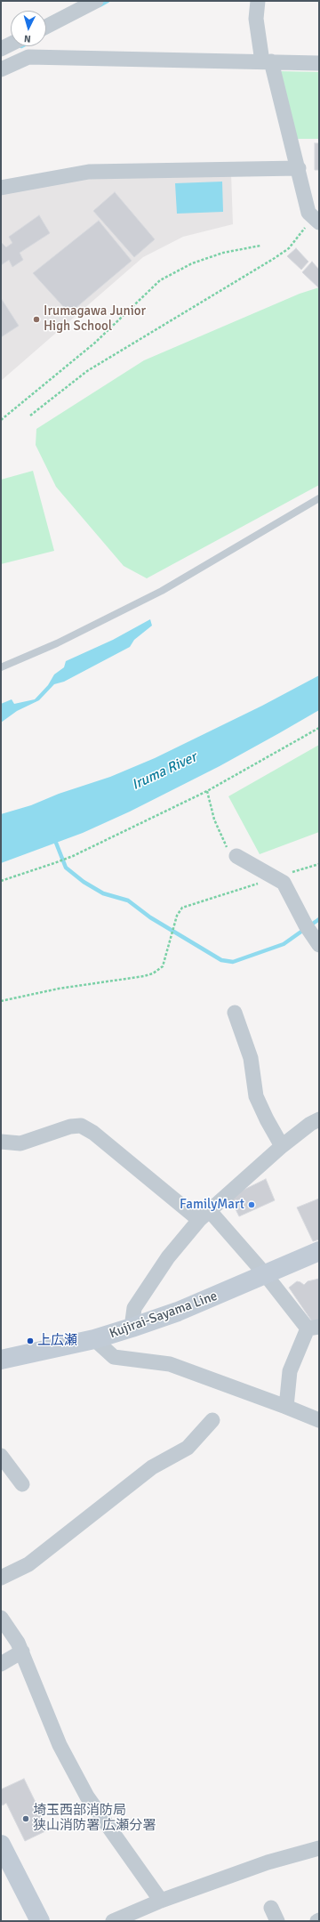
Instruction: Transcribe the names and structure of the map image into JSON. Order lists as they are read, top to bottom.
{
  "streets": {
    "main road": ["Kujirai-Sayama Line"]
  },
  "water": ["Iruma River"],
  "places": [
    "Irumagawa Junior High School",
    "FamilyMart",
    "上広瀬",
    "埼玉西部消防局 狭山消防署 広瀬分署"
  ],
  "north": "bottom"
}
